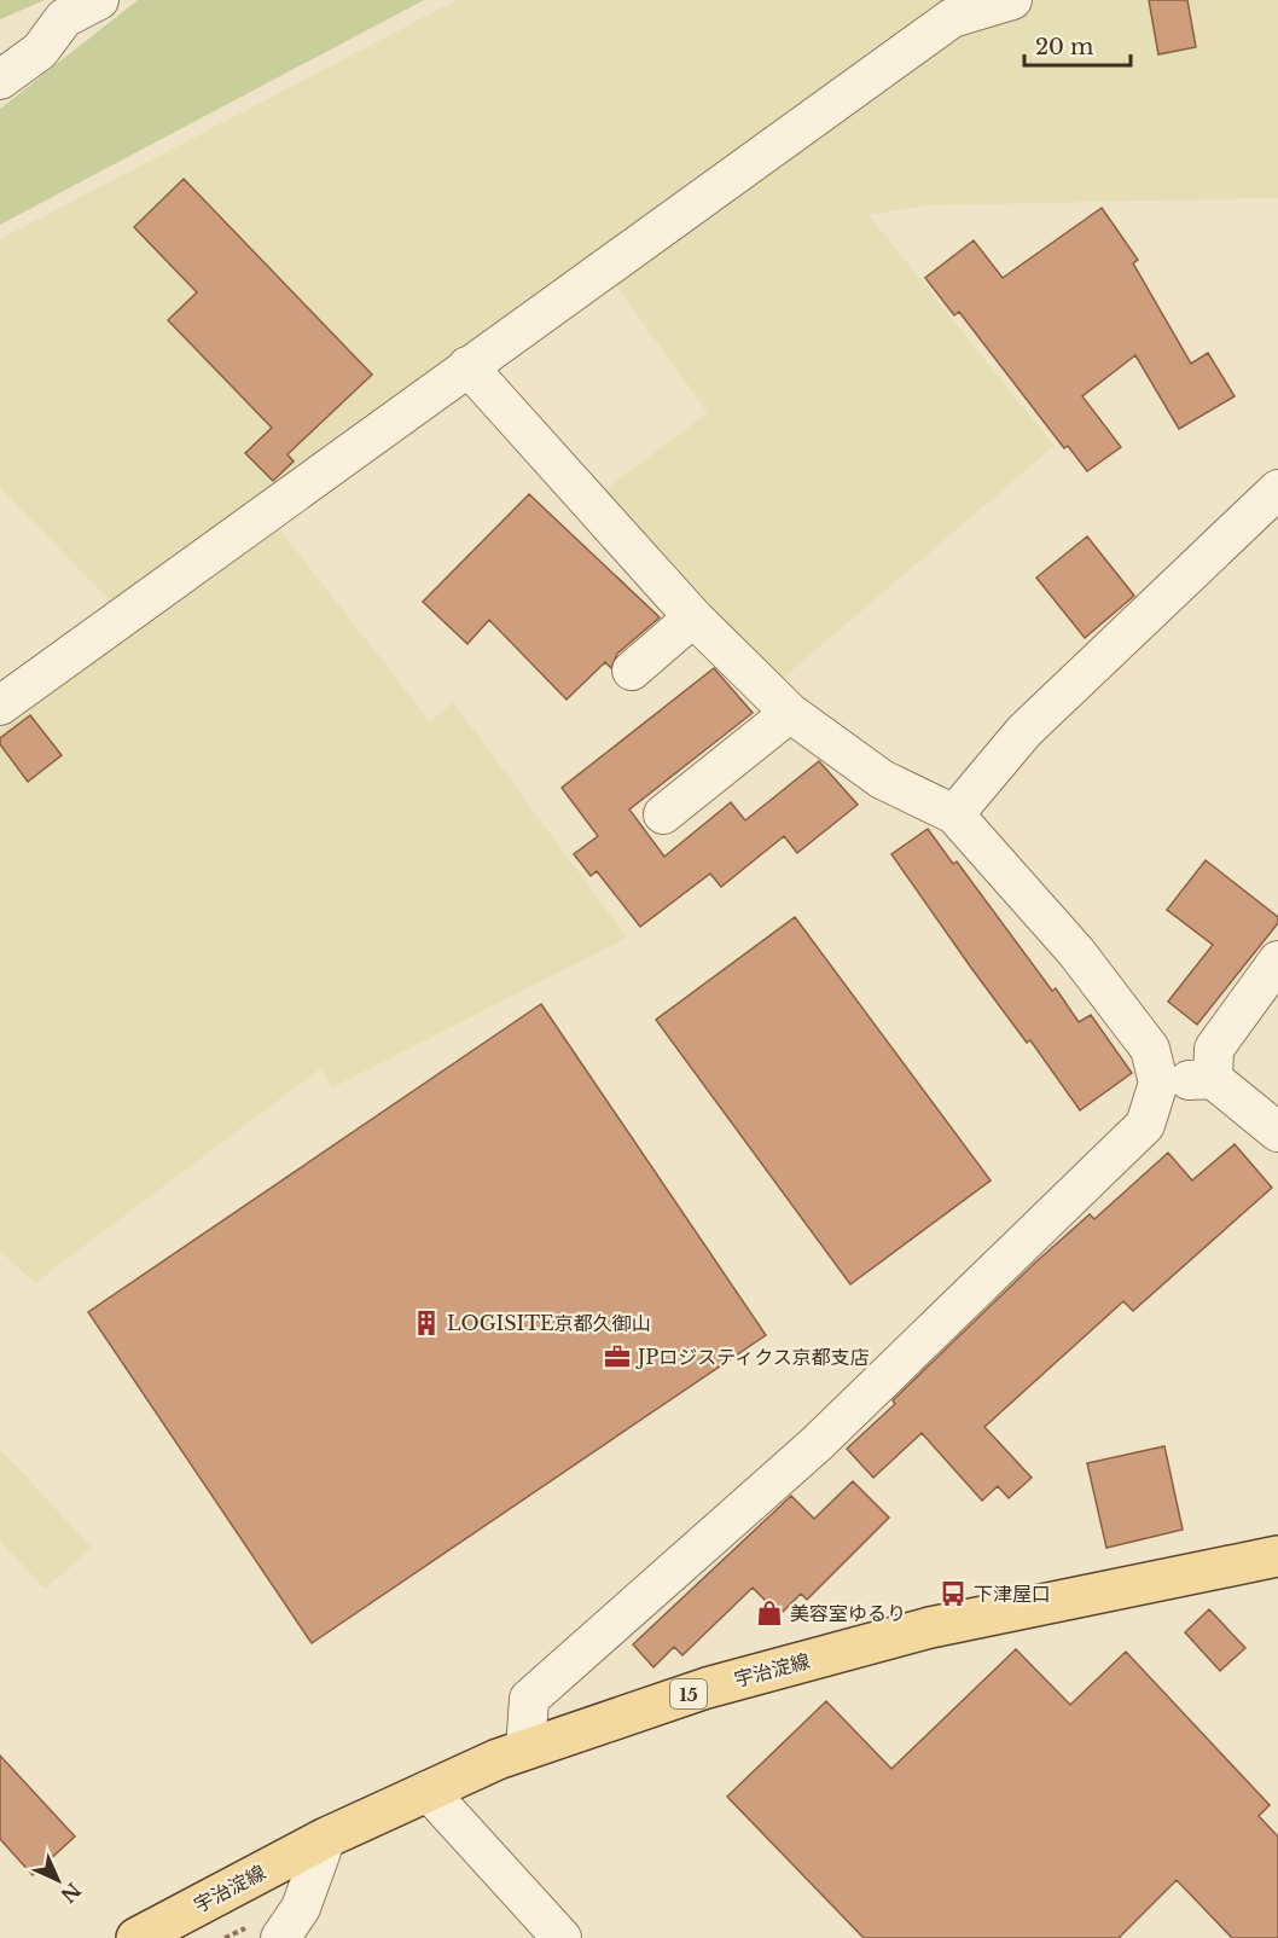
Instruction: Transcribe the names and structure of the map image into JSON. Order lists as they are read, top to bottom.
{
  "streets": {
    "main road": ["宇治淀線", "15"]
  },
  "places": {
    "building": ["LOGISITE京都久御山"],
    "office": ["JPロジスティクス京都支店"],
    "bus stop": ["下津屋口"],
    "shop": ["美容室ゆるり"]
  },
  "scale_bar": "20 m",
  "north": "bottom right"
}
